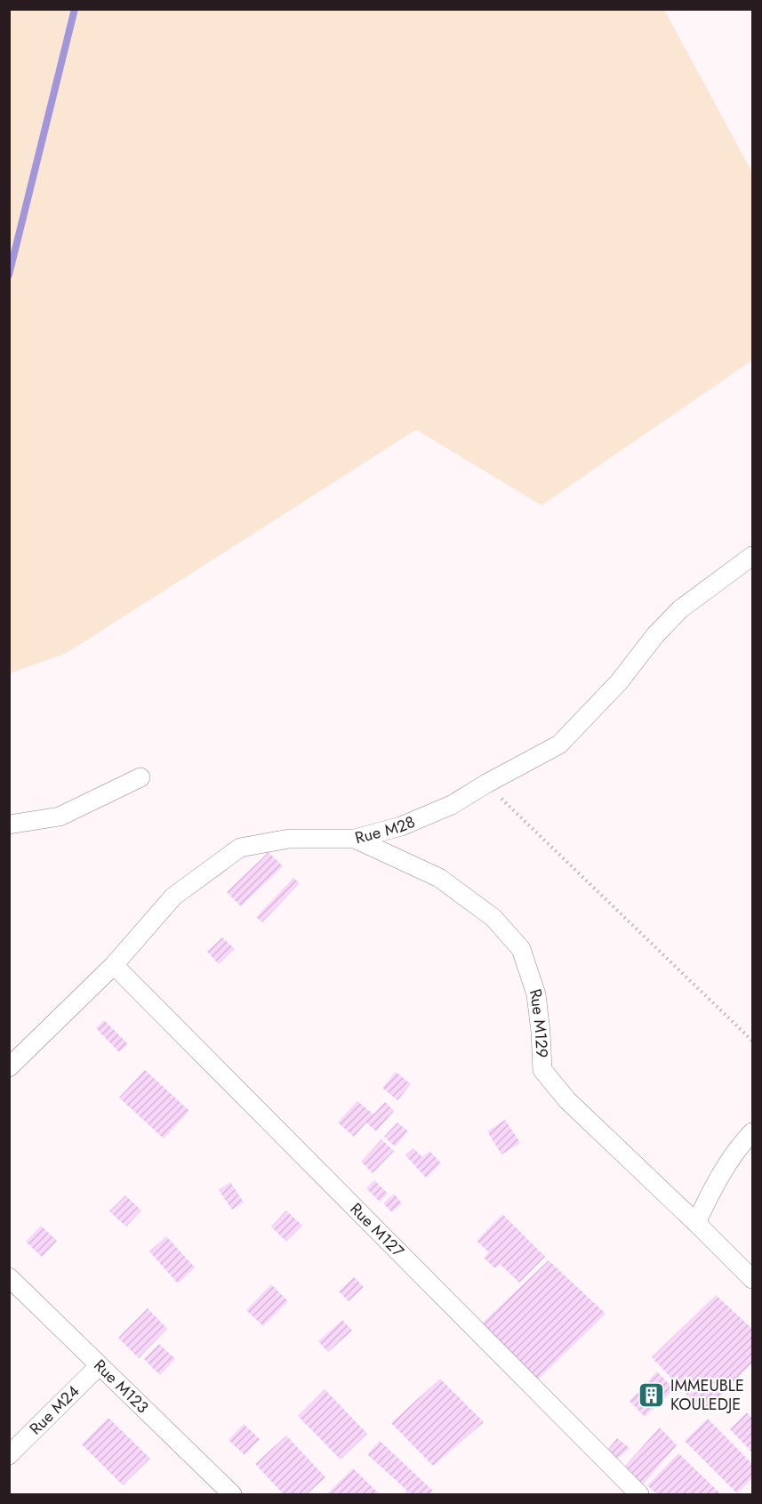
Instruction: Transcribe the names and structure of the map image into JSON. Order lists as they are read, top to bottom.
{
  "streets": {
    "street": [
      "Rue M28",
      "Rue M129",
      "Rue M127",
      "Rue M123",
      "Rue M24"
    ]
  },
  "crossings": [
    ["Rue M28", "Rue M129"],
    ["Rue M28", "Rue M127"],
    ["Rue M123", "Rue M24"]
  ],
  "places": {
    "building": ["IMMEUBLE KOULEDJE"]
  }
}
